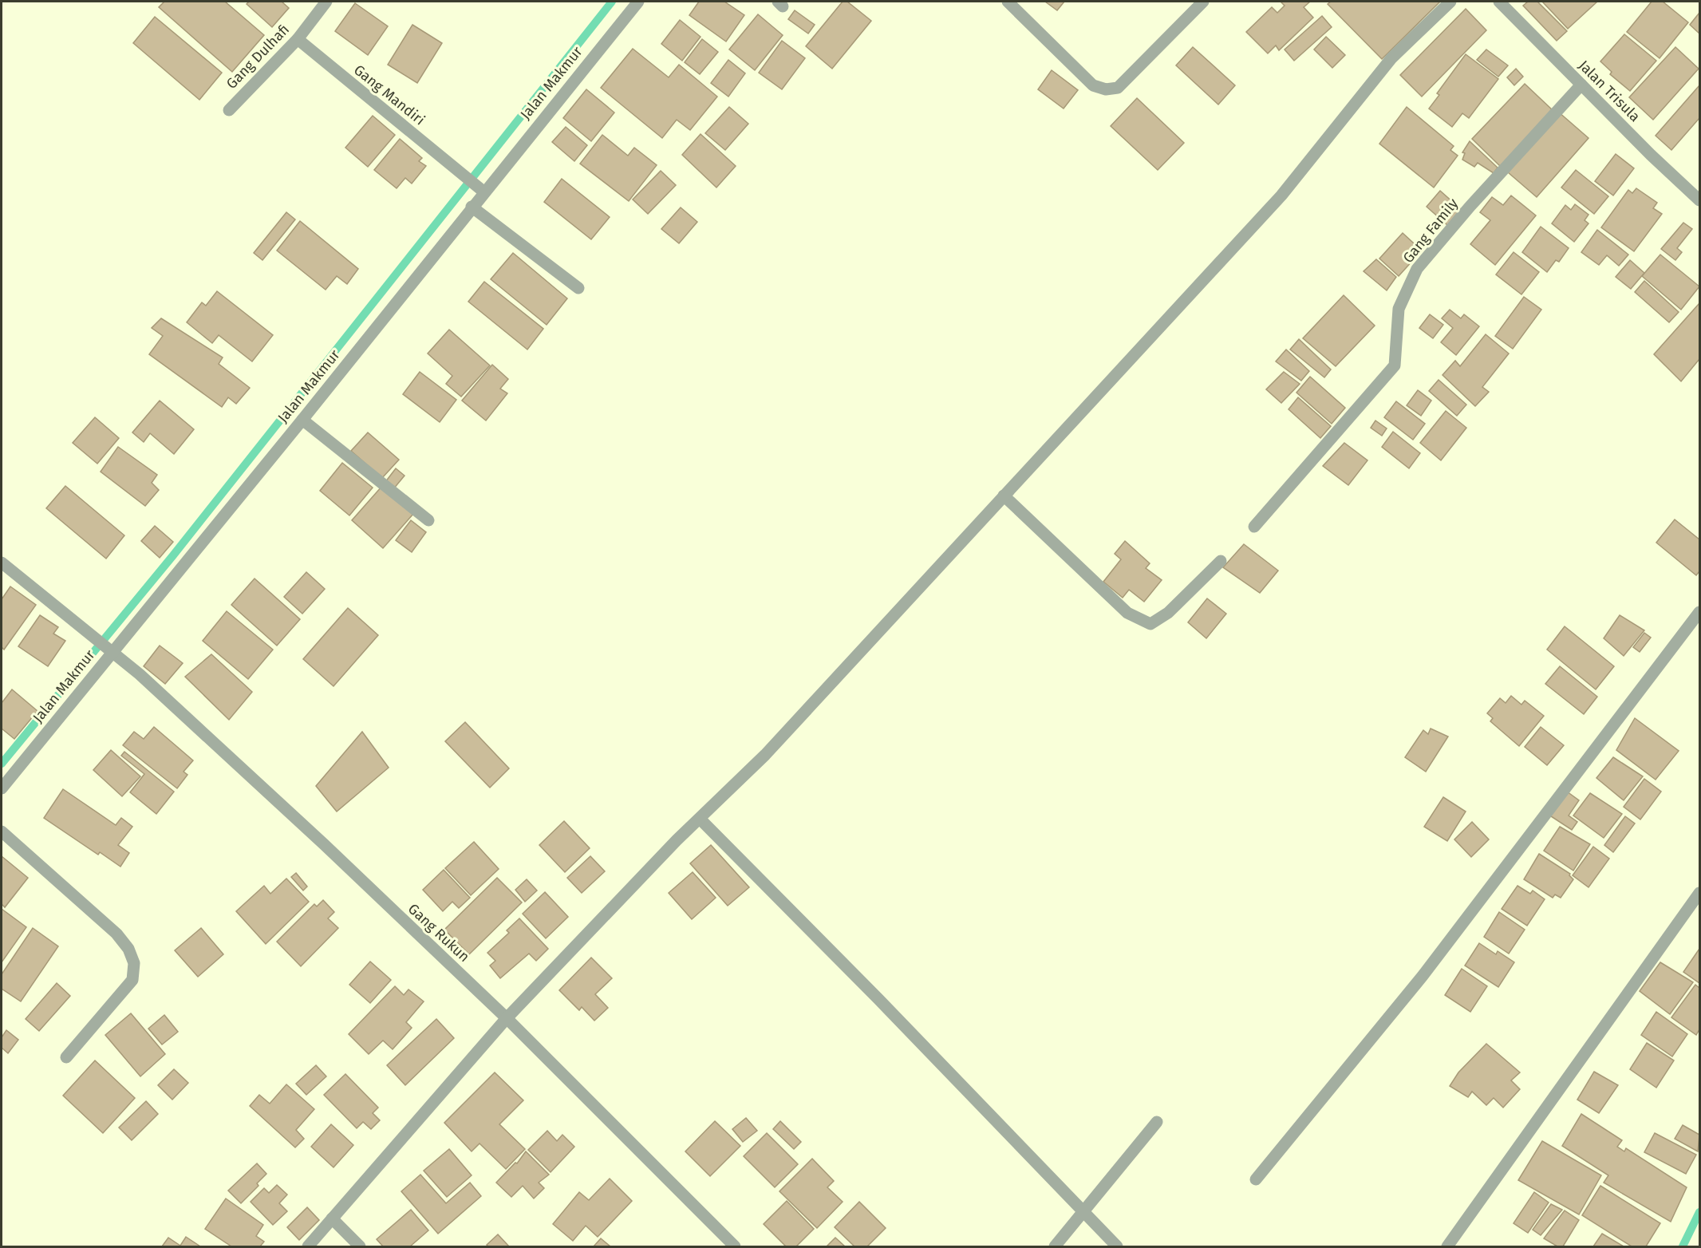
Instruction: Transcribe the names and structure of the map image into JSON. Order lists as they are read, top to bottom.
{
  "streets": {
    "street": [
      "Gang Dulhafi",
      "Jalan Makmur",
      "Jalan Trisula",
      "Gang Mandiri",
      "Gang Family",
      "Gang Rukun"
    ]
  },
  "crossings": [
    ["Gang Dulhafi", "Gang Mandiri"],
    ["Jalan Makmur", "Gang Mandiri"],
    ["Jalan Makmur", "Gang Rukun"],
    ["Jalan Trisula", "Gang Family"]
  ]
}
